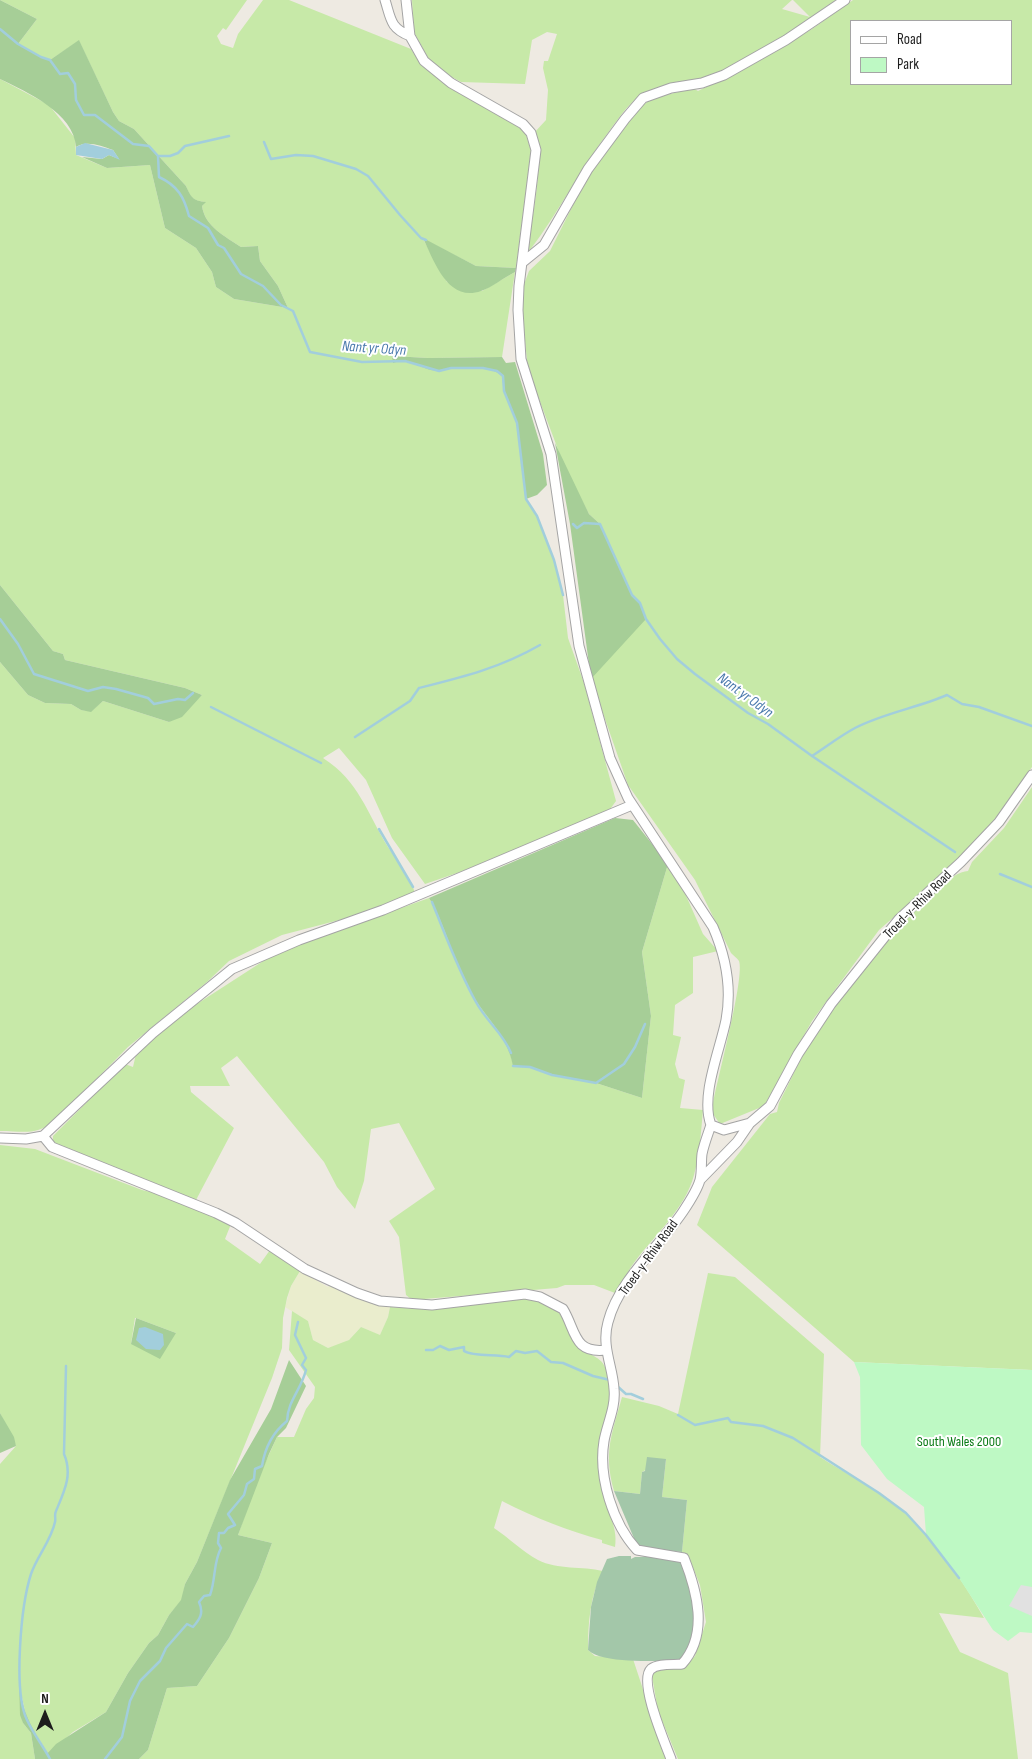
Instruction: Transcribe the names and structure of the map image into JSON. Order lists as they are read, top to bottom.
{
  "streets": {
    "street": ["Troed-y-Rhiw Road"]
  },
  "water": ["Nant yr Odyn"],
  "parks": ["South Wales 2000"],
  "legend": ["Road", "Park"],
  "north": "top"
}
